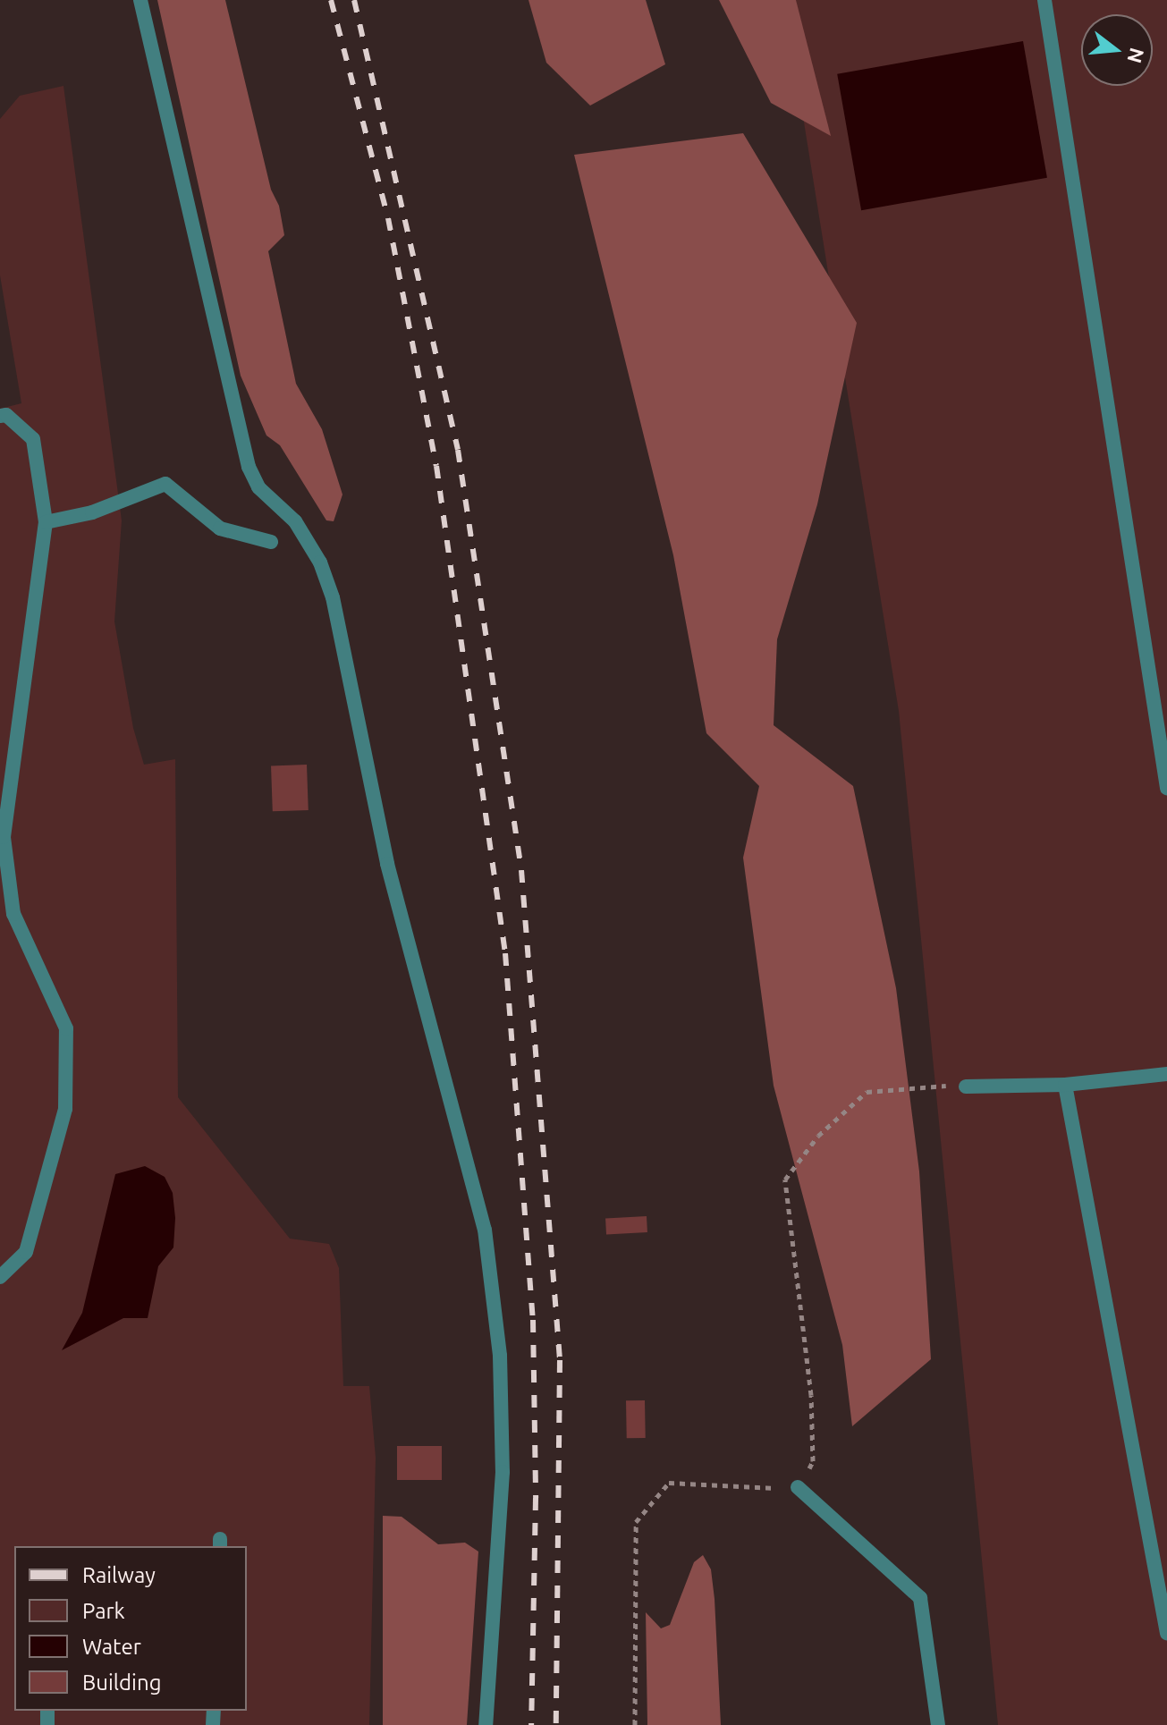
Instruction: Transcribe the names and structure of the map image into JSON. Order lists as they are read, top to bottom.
{
  "legend": [
    "Railway",
    "Park",
    "Water",
    "Building"
  ],
  "north": "right"
}
